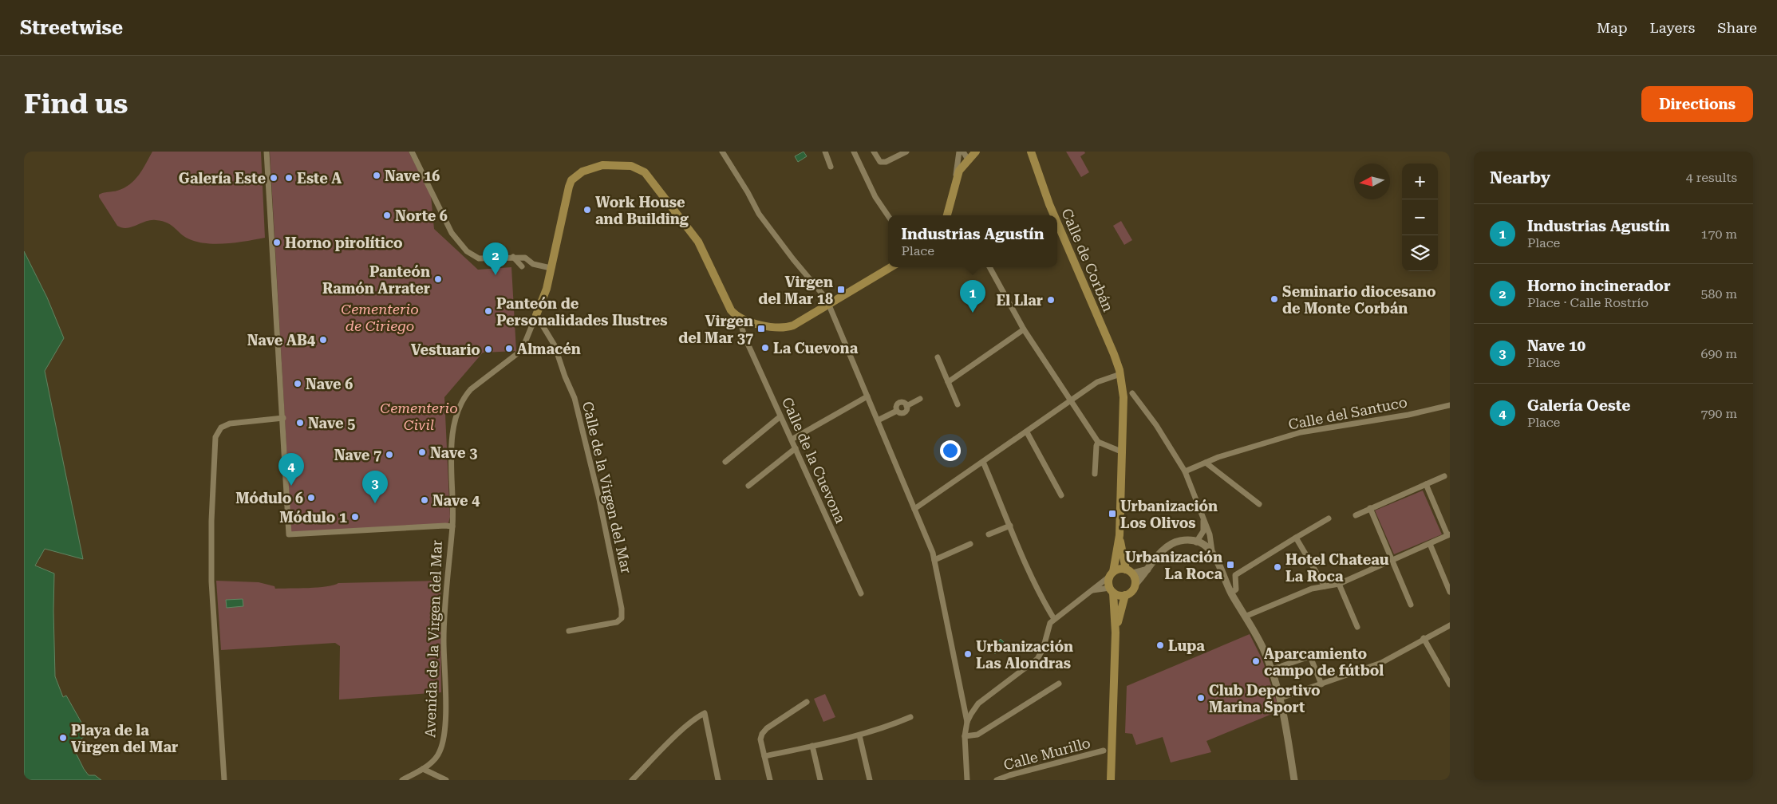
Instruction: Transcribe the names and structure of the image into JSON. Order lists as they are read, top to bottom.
{
  "streets": {
    "main road": ["Calle de Corbán", "Avenida de la Virgen del Mar"],
    "street": [
      "Calle del Santuco",
      "Calle de la Cuevona",
      "Calle de la Virgen del Mar",
      "Calle Murillo"
    ]
  },
  "crossings": [
    ["Calle de la Cuevona", "Avenida de la Virgen del Mar"],
    ["Calle de la Virgen del Mar", "Avenida de la Virgen del Mar"]
  ],
  "parks": ["Cementerio de Ciriego", "Cementerio Civil"],
  "places": {
    "other": [
      "Nave 16",
      "Galería Este",
      "Este A",
      "Work House and Building",
      "Norte 6",
      "Horno pirolítico",
      "Panteón Ramón Arrater",
      "Seminario diocesano de Monte Corbán",
      "El Llar",
      "Panteón de Personalidades Ilustres",
      "Nave AB4",
      "La Cuevona",
      "Almacén",
      "Vestuario",
      "Nave 6",
      "Nave 5",
      "Nave 3",
      "Nave 7",
      "Módulo 6",
      "Nave 4",
      "Módulo 1",
      "Hotel Chateau La Roca",
      "Lupa",
      "Urbanización Las Alondras",
      "Aparcamiento campo de fútbol",
      "Club Deportivo Marina Sport",
      "Playa de la Virgen del Mar"
    ],
    "transit": [
      "Virgen del Mar 18",
      "Virgen del Mar 37",
      "Urbanización Los Olivos",
      "Urbanización La Roca"
    ]
  },
  "north": "left",
  "page": {
    "header": "Streetwise",
    "nav": ["Map", "Layers", "Share"],
    "buttons": "Directions",
    "title": "Find us",
    "heading": ["Nearby", "4 results"],
    "map_buttons": ["+", "−"],
    "list": [
      {
        "mark": "1",
        "name": "Industrias Agustín",
        "note": "Place",
        "value": "170 m"
      },
      {
        "mark": "2",
        "name": "Horno incinerador",
        "note": "Place · Calle Rostrío",
        "value": "580 m"
      },
      {
        "mark": "3",
        "name": "Nave 10",
        "note": "Place",
        "value": "690 m"
      },
      {
        "mark": "4",
        "name": "Galería Oeste",
        "note": "Place",
        "value": "790 m"
      }
    ],
    "popup": ["Industrias Agustín", "Place"],
    "pins": [
      "2",
      "1",
      "4",
      "3"
    ]
  }
}
